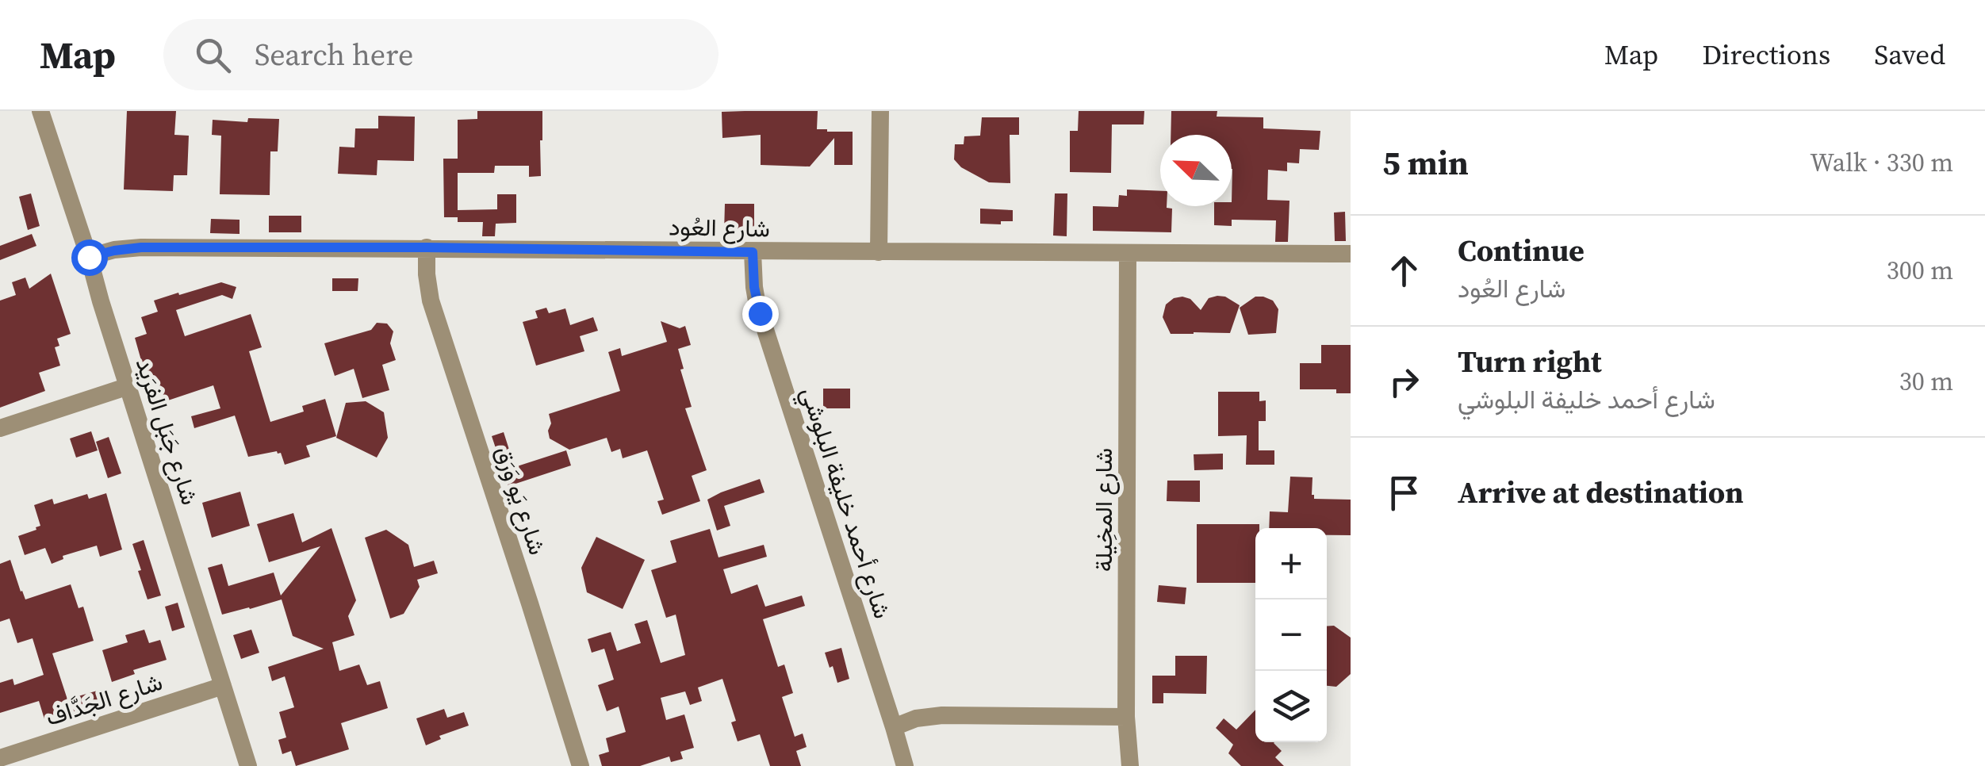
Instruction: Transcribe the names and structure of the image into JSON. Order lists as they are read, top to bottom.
{
  "streets": {
    "street": [
      "شارع العُود",
      "شارع جَبَل الفرَيد",
      "شارع يَو وَرَق",
      "شارع أحمد خليفة البلوشي",
      "شارع المخِيلة",
      "شارع الجَدَّاف"
    ]
  },
  "crossings": [
    ["شارع العُود", "شارع جَبَل الفرَيد"],
    ["شارع العُود", "شارع يَو وَرَق"],
    ["شارع العُود", "شارع أحمد خليفة البلوشي"],
    ["شارع العُود", "شارع المخِيلة"],
    ["شارع جَبَل الفرَيد", "شارع الجَدَّاف"]
  ],
  "north": "top left",
  "page": {
    "header": "Map",
    "search": "Search here",
    "nav": ["Map", "Directions", "Saved"],
    "heading": ["5 min", "Walk · 330 m"],
    "list": [
      ["Continue", "شارع العُود", "300 m"],
      ["Turn right", "شارع أحمد خليفة البلوشي", "30 m"],
      "Arrive at destination"
    ],
    "map_buttons": ["+", "−"]
  }
}
